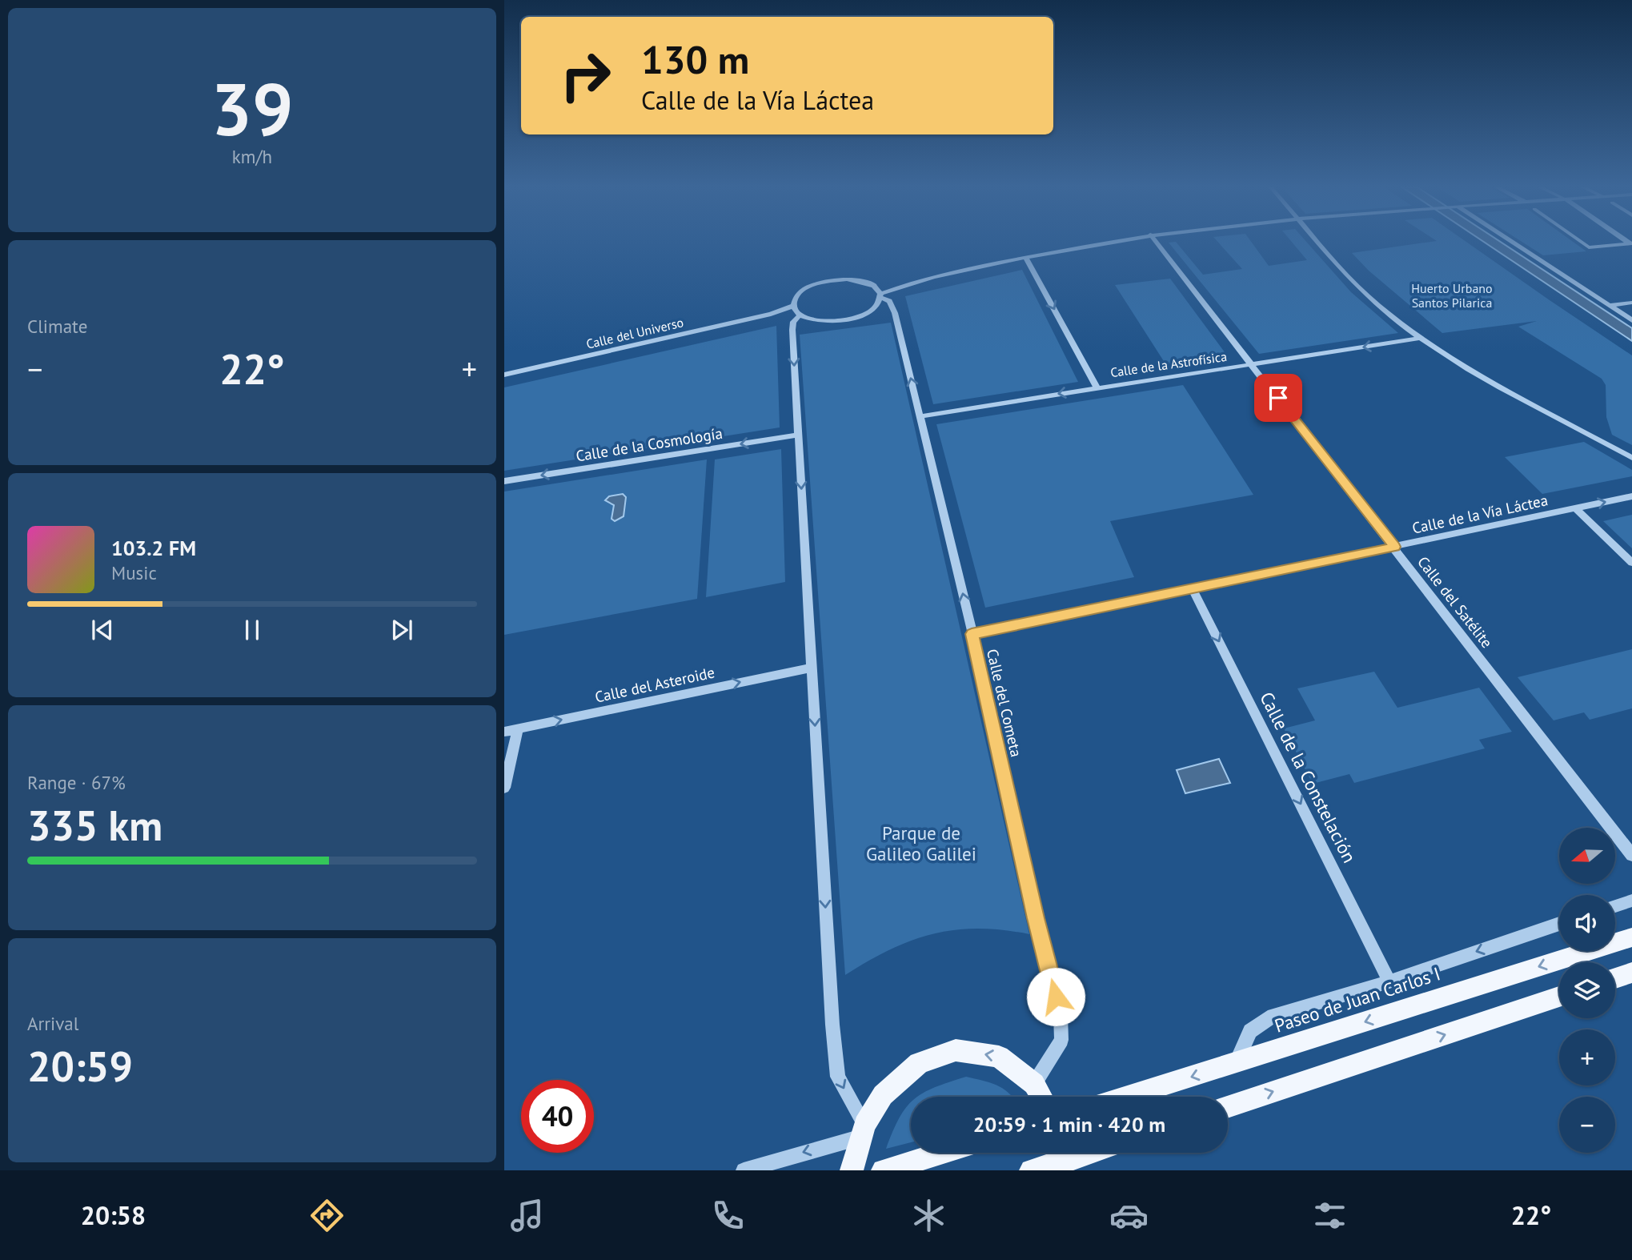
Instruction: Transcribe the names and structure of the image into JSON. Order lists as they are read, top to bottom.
{
  "streets": {
    "main road": ["Paseo de Juan Carlos I"],
    "street": [
      "Calle del Universo",
      "Calle de la Astrofísica",
      "Calle de la Cosmología",
      "Calle de la Vía Láctea",
      "Calle del Satélite",
      "Calle del Asteroide",
      "Calle del Cometa",
      "Calle de la Constelación"
    ]
  },
  "crossings": [
    ["Calle de la Astrofísica", "Calle del Satélite"],
    ["Calle de la Astrofísica", "Calle del Cometa"],
    ["Calle de la Vía Láctea", "Calle del Satélite"],
    ["Calle de la Vía Láctea", "Calle del Cometa"],
    ["Calle de la Vía Láctea", "Calle de la Constelación"]
  ],
  "one_way": [
    "Calle de la Astrofísica",
    "Calle de la Cosmología",
    "Calle del Asteroide",
    "Calle del Cometa",
    "Calle de la Constelación"
  ],
  "parks": ["Huerto Urbano Santos Pilarica", "Parque de Galileo Galilei"],
  "north": "left",
  "page": {
    "tile": [
      ["39", "km/h"],
      "Climate",
      ["Range · 67%", "335 km"],
      ["Arrival", "20:59"]
    ],
    "turn": ["130 m", "Calle de la Vía Láctea"],
    "heat": ["−", "22°", "+"],
    "song": ["103.2 FM", "Music"],
    "map_buttons": ["+", "−"],
    "limit": "40",
    "trip": "20:59 · 1 min · 420 m",
    "tabs": ["20:58", "22°"]
  }
}
